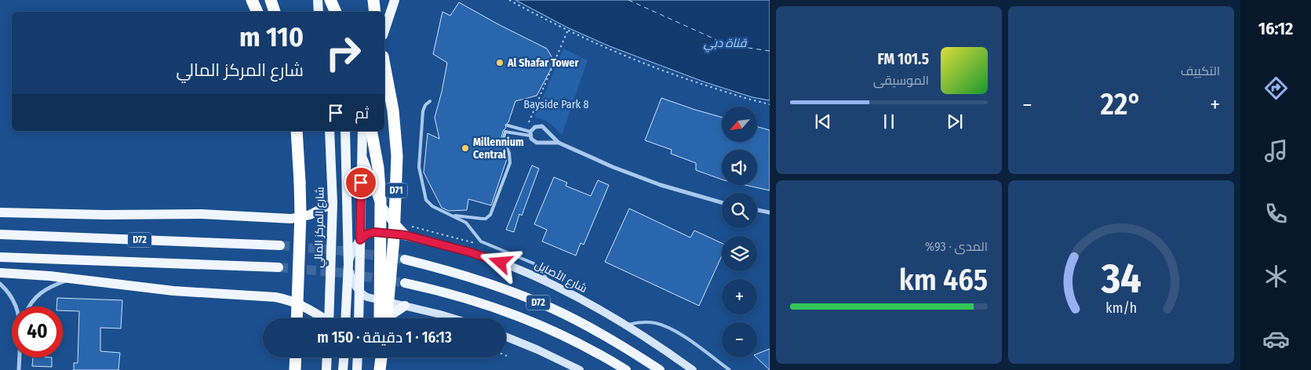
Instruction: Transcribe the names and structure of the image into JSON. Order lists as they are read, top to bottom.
{
  "streets": {
    "highway": ["D71"],
    "main road": ["شارع المركز المالي", "D72"],
    "street": ["شارع الأصايل"]
  },
  "water": ["قناة دبي"],
  "parks": ["Bayside Park 8"],
  "places": ["Al Shafar Tower", "Millennium Central"],
  "north": "bottom left",
  "page": {
    "tabs": "16:12",
    "tile": [
      "التكييف",
      ["المدى · 93%", "465 km"]
    ],
    "turn": ["110 m", "شارع المركز المالي"],
    "song": ["101.5 FM", "الموسيقى"],
    "heat": ["−", "22°", "+"],
    "then": "ثم",
    "map_buttons": ["+", "−"],
    "limit": "40",
    "trip": "16:13 · 1 دقيقة · 150 m",
    "gauge": ["34", "km/h"]
  }
}
